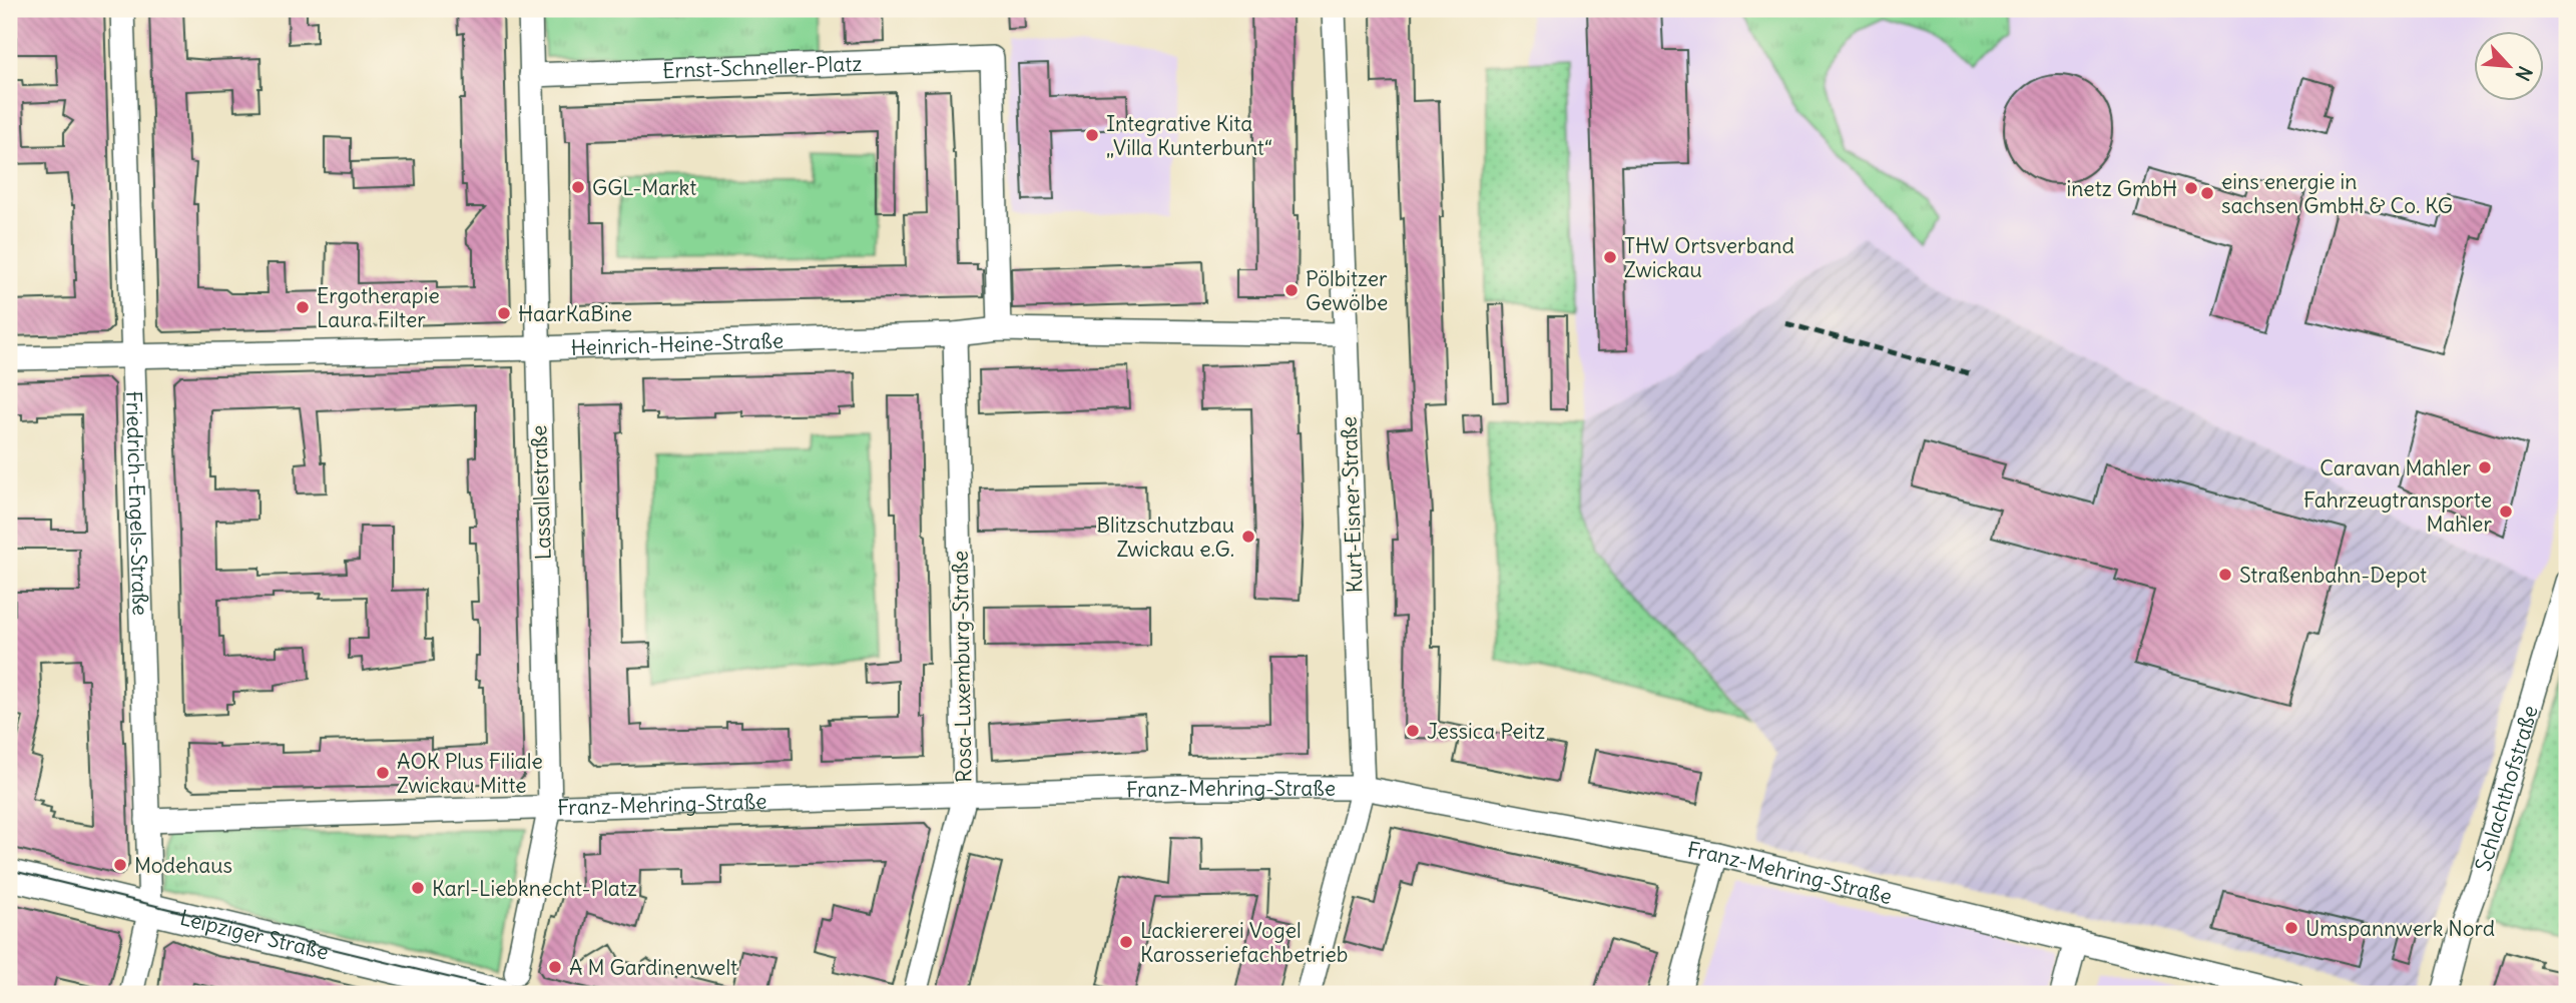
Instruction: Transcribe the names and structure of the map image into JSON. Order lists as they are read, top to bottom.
{
  "streets": {
    "street": [
      "Ernst-Schneller-Platz",
      "Heinrich-Heine-Straße",
      "Lassallestraße",
      "Friedrich-Engels-Straße",
      "Kurt-Eisner-Straße",
      "Rosa-Luxemburg-Straße",
      "Schlachthofstraße",
      "Franz-Mehring-Straße",
      "Leipziger Straße"
    ]
  },
  "crossings": [
    ["Ernst-Schneller-Platz", "Heinrich-Heine-Straße"],
    ["Ernst-Schneller-Platz", "Lassallestraße"],
    ["Heinrich-Heine-Straße", "Lassallestraße"],
    ["Heinrich-Heine-Straße", "Friedrich-Engels-Straße"],
    ["Heinrich-Heine-Straße", "Kurt-Eisner-Straße"],
    ["Heinrich-Heine-Straße", "Rosa-Luxemburg-Straße"],
    ["Lassallestraße", "Franz-Mehring-Straße"],
    ["Lassallestraße", "Leipziger Straße"],
    ["Friedrich-Engels-Straße", "Franz-Mehring-Straße"],
    ["Friedrich-Engels-Straße", "Leipziger Straße"],
    ["Kurt-Eisner-Straße", "Franz-Mehring-Straße"],
    ["Rosa-Luxemburg-Straße", "Franz-Mehring-Straße"]
  ],
  "places": [
    "Integrative Kita „Villa Kunterbunt“",
    "GGL-Markt",
    "inetz GmbH",
    "eins energie in sachsen GmbH & Co. KG",
    "THW Ortsverband Zwickau",
    "Pölbitzer Gewölbe",
    "Ergotherapie Laura Filter",
    "HaarKaBine",
    "Caravan Mahler",
    "Fahrzeugtransporte Mahler",
    "Blitzschutzbau Zwickau e.G.",
    "Straßenbahn-Depot",
    "Jessica Peitz",
    "AOK Plus Filiale Zwickau Mitte",
    "Modehaus",
    "Karl-Liebknecht-Platz",
    "Umspannwerk Nord",
    "Lackiererei Vogel Karosseriefachbetrieb",
    "A M Gardinenwelt"
  ],
  "north": "bottom right"
}
